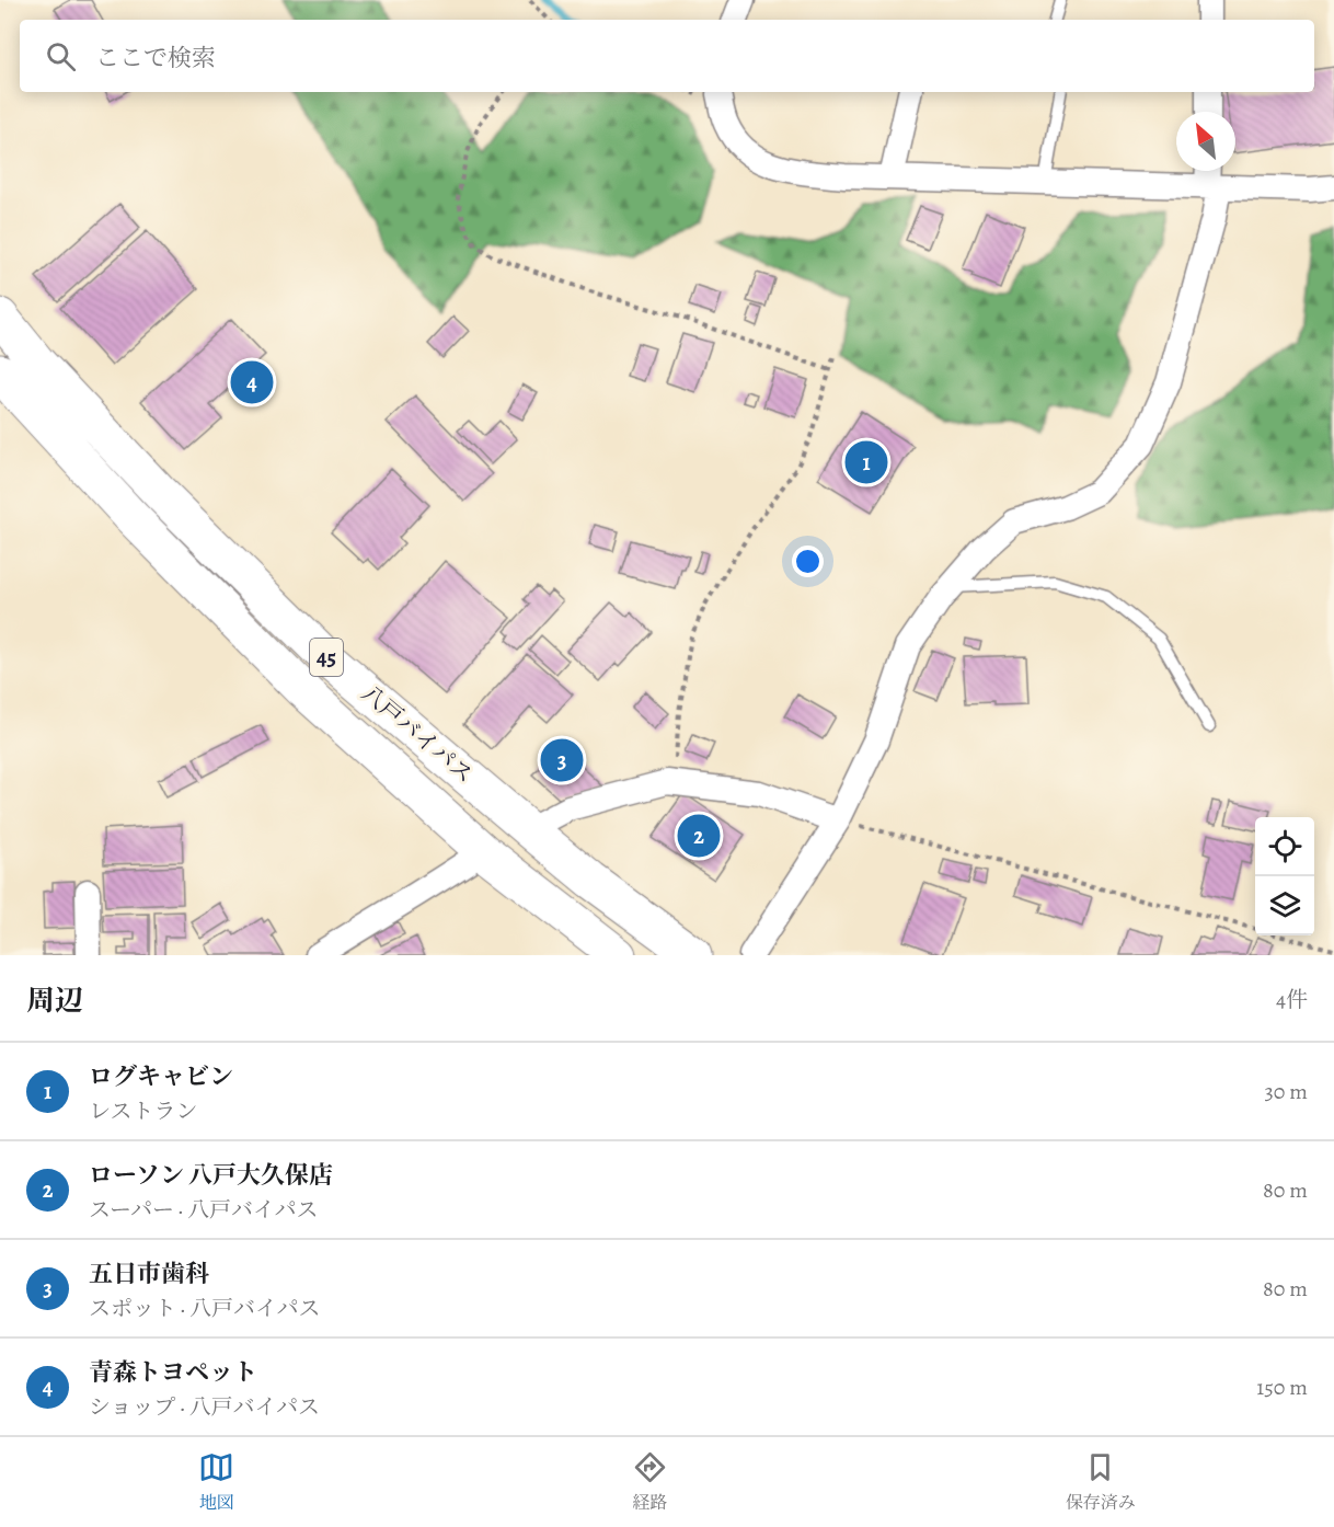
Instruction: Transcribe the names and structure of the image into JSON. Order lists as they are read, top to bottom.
{
  "streets": {
    "highway": ["45", "八戸バイパス"]
  },
  "north": "top left",
  "page": {
    "search": "ここで検索",
    "pins": [
      "4",
      "1",
      "3",
      "2"
    ],
    "heading": ["周辺", "4件"],
    "list": [
      {
        "mark": "1",
        "name": "ログキャビン",
        "note": "レストラン",
        "value": "30 m"
      },
      {
        "mark": "2",
        "name": "ローソン 八戸大久保店",
        "note": "スーパー · 八戸バイパス",
        "value": "80 m"
      },
      {
        "mark": "3",
        "name": "五日市歯科",
        "note": "スポット · 八戸バイパス",
        "value": "80 m"
      },
      {
        "mark": "4",
        "name": "青森トヨペット",
        "note": "ショップ · 八戸バイパス",
        "value": "150 m"
      }
    ],
    "nav": ["地図", "経路", "保存済み"]
  }
}
